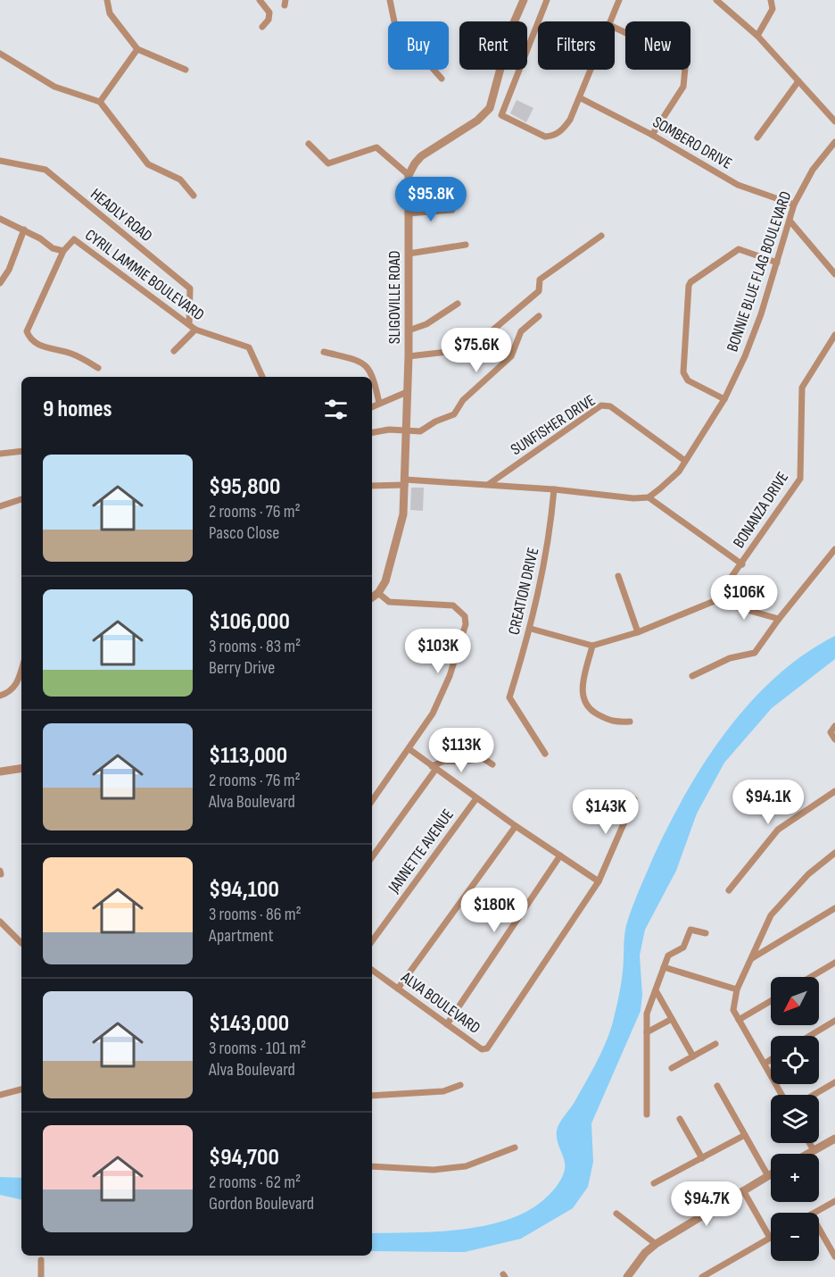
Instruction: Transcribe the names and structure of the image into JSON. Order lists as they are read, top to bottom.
{
  "streets": {
    "street": [
      "SOMBERO DRIVE",
      "HEADLY ROAD",
      "BONNIE BLUE FLAG BOULEVARD",
      "CYRIL LAMMIE BOULEVARD",
      "SLIGOVILLE ROAD",
      "SUNFISHER DRIVE",
      "BONANZA DRIVE",
      "CREATION DRIVE",
      "JANNETTE AVENUE",
      "ALVA BOULEVARD"
    ]
  },
  "crossings": [
    ["SOMBERO DRIVE", "BONNIE BLUE FLAG BOULEVARD"],
    ["HEADLY ROAD", "CYRIL LAMMIE BOULEVARD"],
    ["BONNIE BLUE FLAG BOULEVARD", "SUNFISHER DRIVE"]
  ],
  "north": "bottom left",
  "page": {
    "chip": [
      "Buy",
      "Rent",
      "Filters",
      "New"
    ],
    "price": [
      "$95.8K",
      "$75.6K",
      "$106K",
      "$103K",
      "$113K",
      "$94.1K",
      "$143K",
      "$180K",
      "$94.7K"
    ],
    "heading": "9 homes",
    "list": [
      {
        "name": "$95,800",
        "note": "2 rooms · 76 m² · Pasco Close"
      },
      {
        "name": "$106,000",
        "note": "3 rooms · 83 m² · Berry Drive"
      },
      {
        "name": "$113,000",
        "note": "2 rooms · 76 m² · Alva Boulevard"
      },
      {
        "name": "$94,100",
        "note": "3 rooms · 86 m² · Apartment"
      },
      {
        "name": "$143,000",
        "note": "3 rooms · 101 m² · Alva Boulevard"
      },
      {
        "name": "$94,700",
        "note": "2 rooms · 62 m² · Gordon Boulevard"
      }
    ],
    "map_buttons": ["+", "−"]
  }
}
